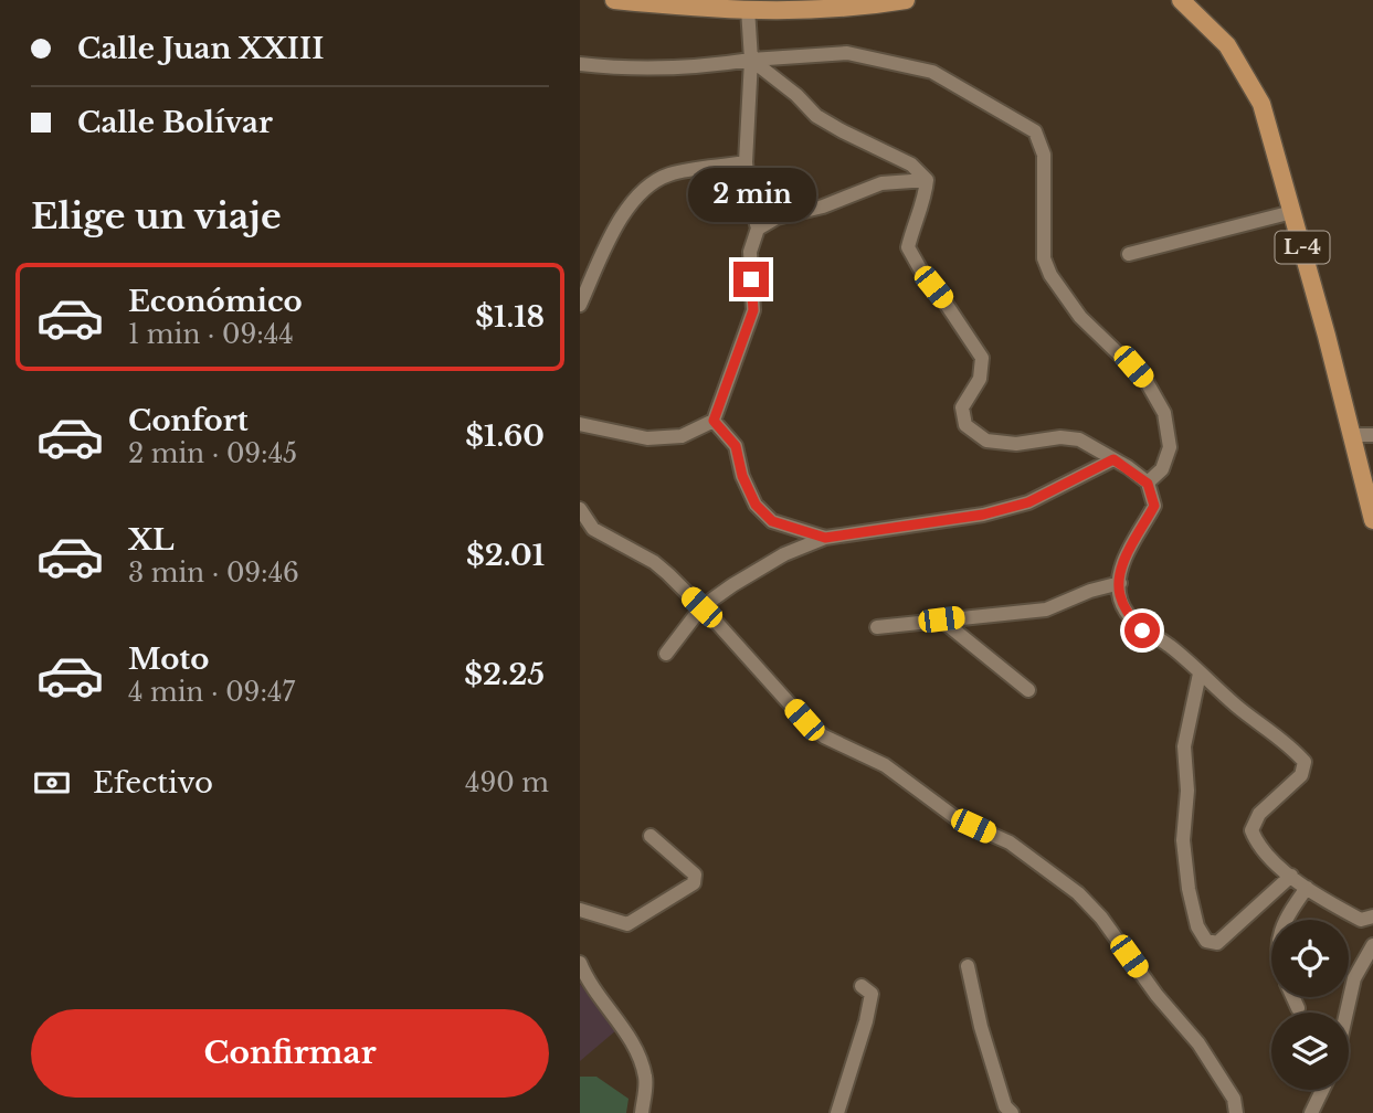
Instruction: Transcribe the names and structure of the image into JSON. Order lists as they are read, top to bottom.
{
  "streets": {
    "main road": ["L-4"]
  },
  "page": {
    "banner": ["Calle Juan XXIII", "Calle Bolívar"],
    "bubble": "2 min",
    "heading": "Elige un viaje",
    "list": [
      {
        "name": "Económico",
        "note": "1 min · 09:44",
        "value": "$1.18"
      },
      {
        "name": "Confort",
        "note": "2 min · 09:45",
        "value": "$1.60"
      },
      {
        "name": "XL",
        "note": "3 min · 09:46",
        "value": "$2.01"
      },
      {
        "name": "Moto",
        "note": "4 min · 09:47",
        "value": "$2.25"
      }
    ],
    "pay": ["Efectivo", "490 m"],
    "buttons": "Confirmar"
  }
}
